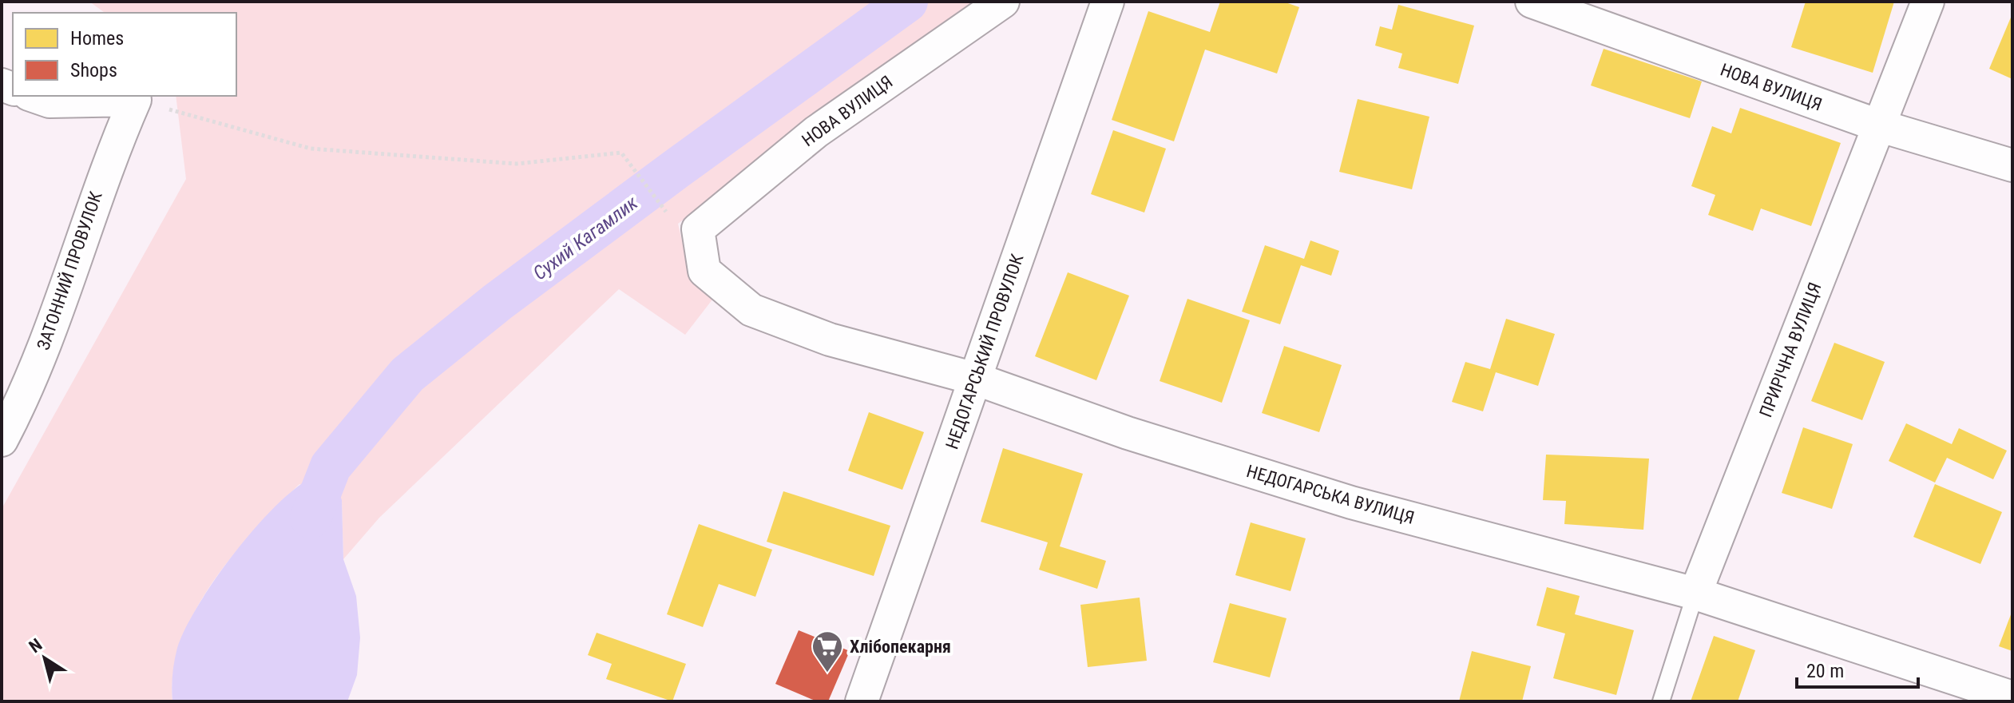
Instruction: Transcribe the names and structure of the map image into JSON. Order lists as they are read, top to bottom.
{
  "streets": {
    "street": [
      "НОВА ВУЛИЦЯ",
      "ЗАТОННИЙ ПРОВУЛОК",
      "ПРИРІЧНА ВУЛИЦЯ",
      "НЕДОГАРСЬКИЙ ПРОВУЛОК",
      "НЕДОГАРСЬКА ВУЛИЦЯ"
    ]
  },
  "crossings": [
    ["НОВА ВУЛИЦЯ", "ПРИРІЧНА ВУЛИЦЯ"],
    ["НОВА ВУЛИЦЯ", "НЕДОГАРСЬКА ВУЛИЦЯ"],
    ["ПРИРІЧНА ВУЛИЦЯ", "НЕДОГАРСЬКА ВУЛИЦЯ"],
    ["НЕДОГАРСЬКИЙ ПРОВУЛОК", "НЕДОГАРСЬКА ВУЛИЦЯ"]
  ],
  "water": ["Сухий Кагамлик"],
  "places": {
    "supermarket": ["Хлібопекарня"]
  },
  "legend": ["Homes", "Shops"],
  "scale_bar": "20 m",
  "north": "top left"
}
